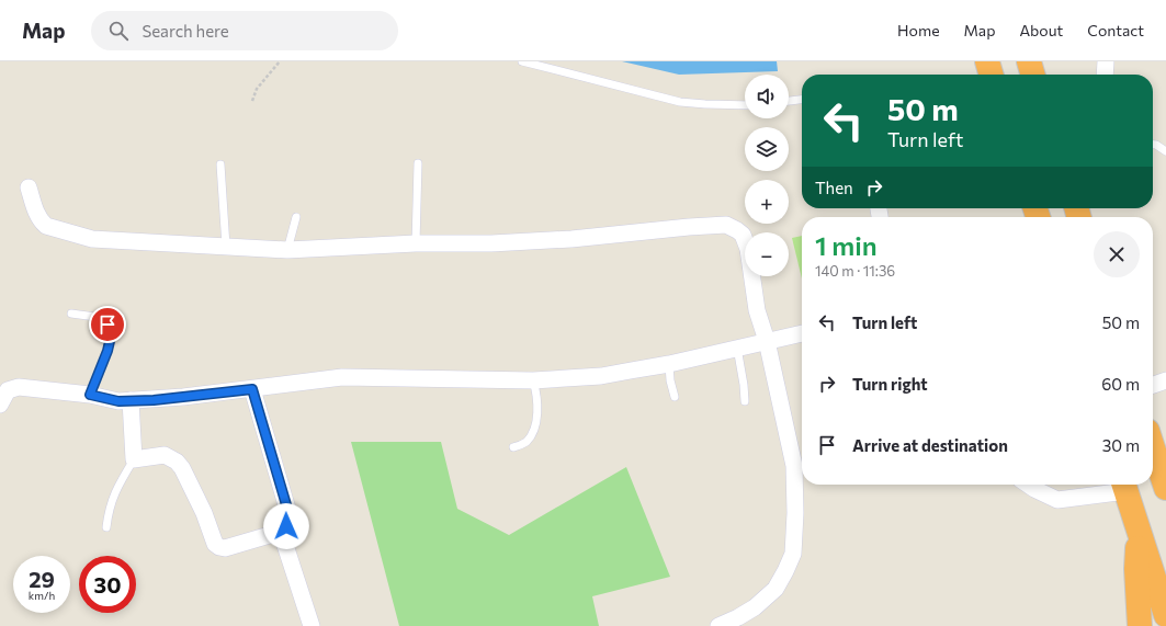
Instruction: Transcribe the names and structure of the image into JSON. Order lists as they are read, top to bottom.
{
  "page": {
    "header": "Map",
    "search": "Search here",
    "nav": [
      "Home",
      "Map",
      "About",
      "Contact"
    ],
    "map_buttons": ["+", "−"],
    "turn": ["50 m", "Turn left"],
    "then": "Then",
    "heading": ["1 min", "140 m · 11:36"],
    "list": [
      {
        "name": "Turn left",
        "value": "50 m"
      },
      {
        "name": "Turn right",
        "value": "60 m"
      },
      {
        "name": "Arrive at destination",
        "value": "30 m"
      }
    ],
    "speed": "29 km/h",
    "limit": "30"
  }
}
